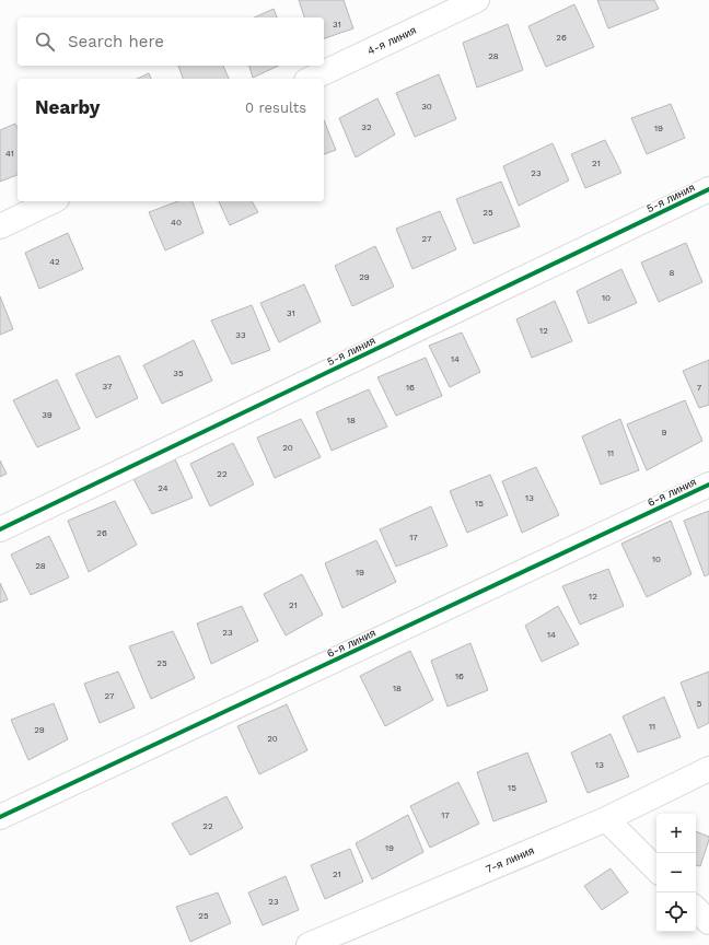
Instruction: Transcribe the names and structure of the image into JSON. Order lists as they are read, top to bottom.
{
  "streets": {
    "street": [
      "4-я линия",
      "5-я линия",
      "6-я линия",
      "7-я линия"
    ]
  },
  "house_numbers": [
    "31",
    "26",
    "28",
    "30",
    "32",
    "19",
    "41",
    "21",
    "23",
    "25",
    "40",
    "27",
    "42",
    "8",
    "29",
    "10",
    "31",
    "12",
    "33",
    "14",
    "35",
    "37",
    "16",
    "7",
    "39",
    "18",
    "9",
    "20",
    "11",
    "22",
    "24",
    "13",
    "15",
    "26",
    "17",
    "10",
    "28",
    "19",
    "12",
    "21",
    "23",
    "14",
    "25",
    "16",
    "18",
    "27",
    "5",
    "11",
    "29",
    "20",
    "13",
    "15",
    "17",
    "22",
    "19",
    "21",
    "23",
    "25"
  ],
  "page": {
    "search": "Search here",
    "heading": ["Nearby", "0 results"],
    "map_buttons": ["+", "−"]
  }
}
